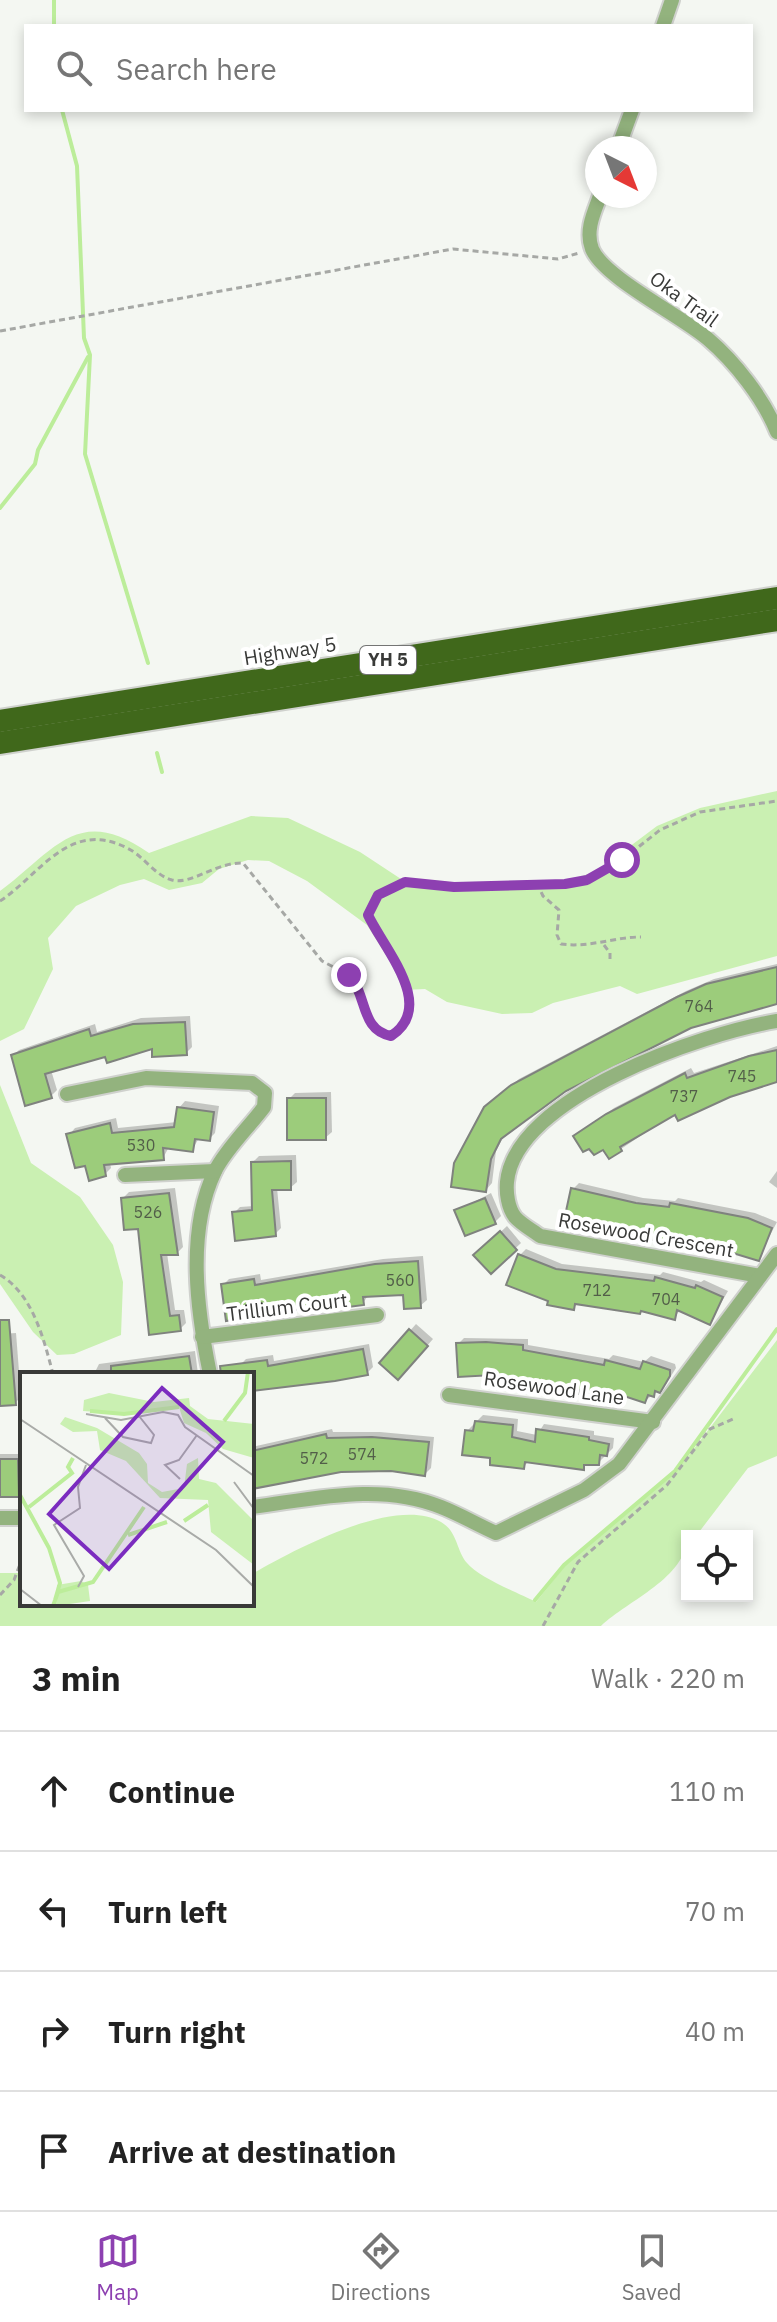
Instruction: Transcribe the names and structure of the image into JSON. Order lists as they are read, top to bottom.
{
  "streets": {
    "highway": ["Highway 5", "YH 5"],
    "street": [
      "Oka Trail",
      "Rosewood Crescent",
      "Trillium Court",
      "Rosewood Lane"
    ]
  },
  "house_numbers": [
    "764",
    "745",
    "737",
    "530",
    "526",
    "560",
    "712",
    "704",
    "574",
    "572"
  ],
  "north": "bottom right",
  "page": {
    "search": "Search here",
    "heading": ["3 min", "Walk · 220 m"],
    "list": [
      ["Continue", "110 m"],
      ["Turn left", "70 m"],
      ["Turn right", "40 m"],
      "Arrive at destination"
    ],
    "nav": ["Map", "Directions", "Saved"]
  }
}
